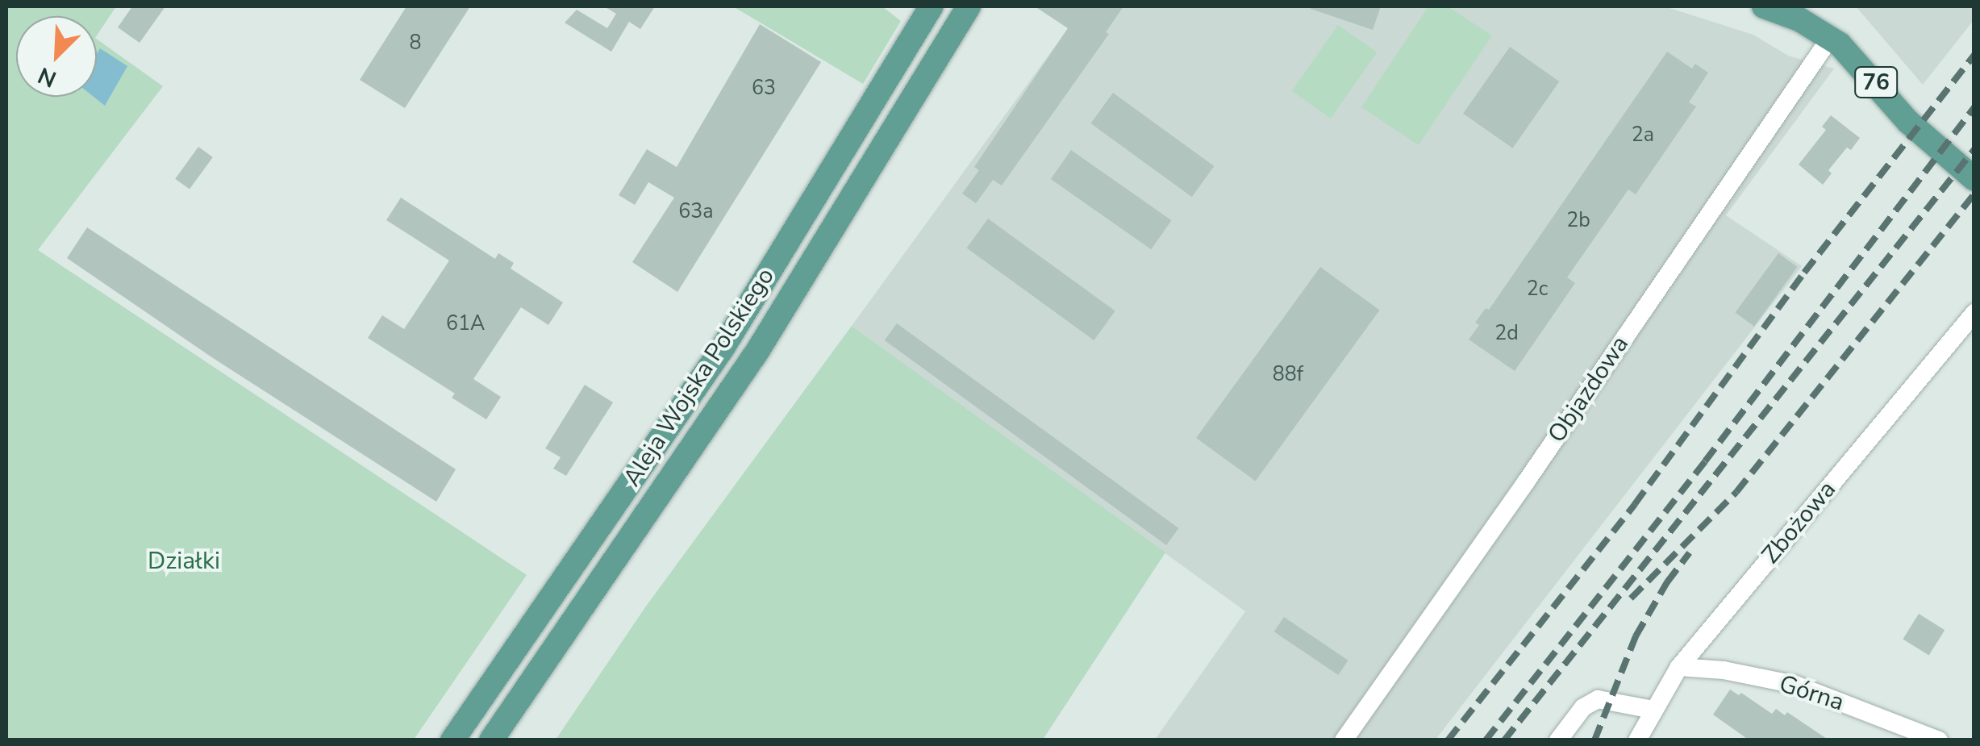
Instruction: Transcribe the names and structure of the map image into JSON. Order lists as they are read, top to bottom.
{
  "streets": {
    "main road": ["76", "Aleja Wojska Polskiego"],
    "street": ["Objazdowa", "Zbożowa", "Górna"]
  },
  "crossings": [
    ["76", "Objazdowa"],
    ["Zbożowa", "Górna"]
  ],
  "parks": ["Działki"],
  "house_numbers": [
    "8",
    "63",
    "2a",
    "63a",
    "2b",
    "2c",
    "61A",
    "2d",
    "88f"
  ],
  "north": "bottom left"
}
